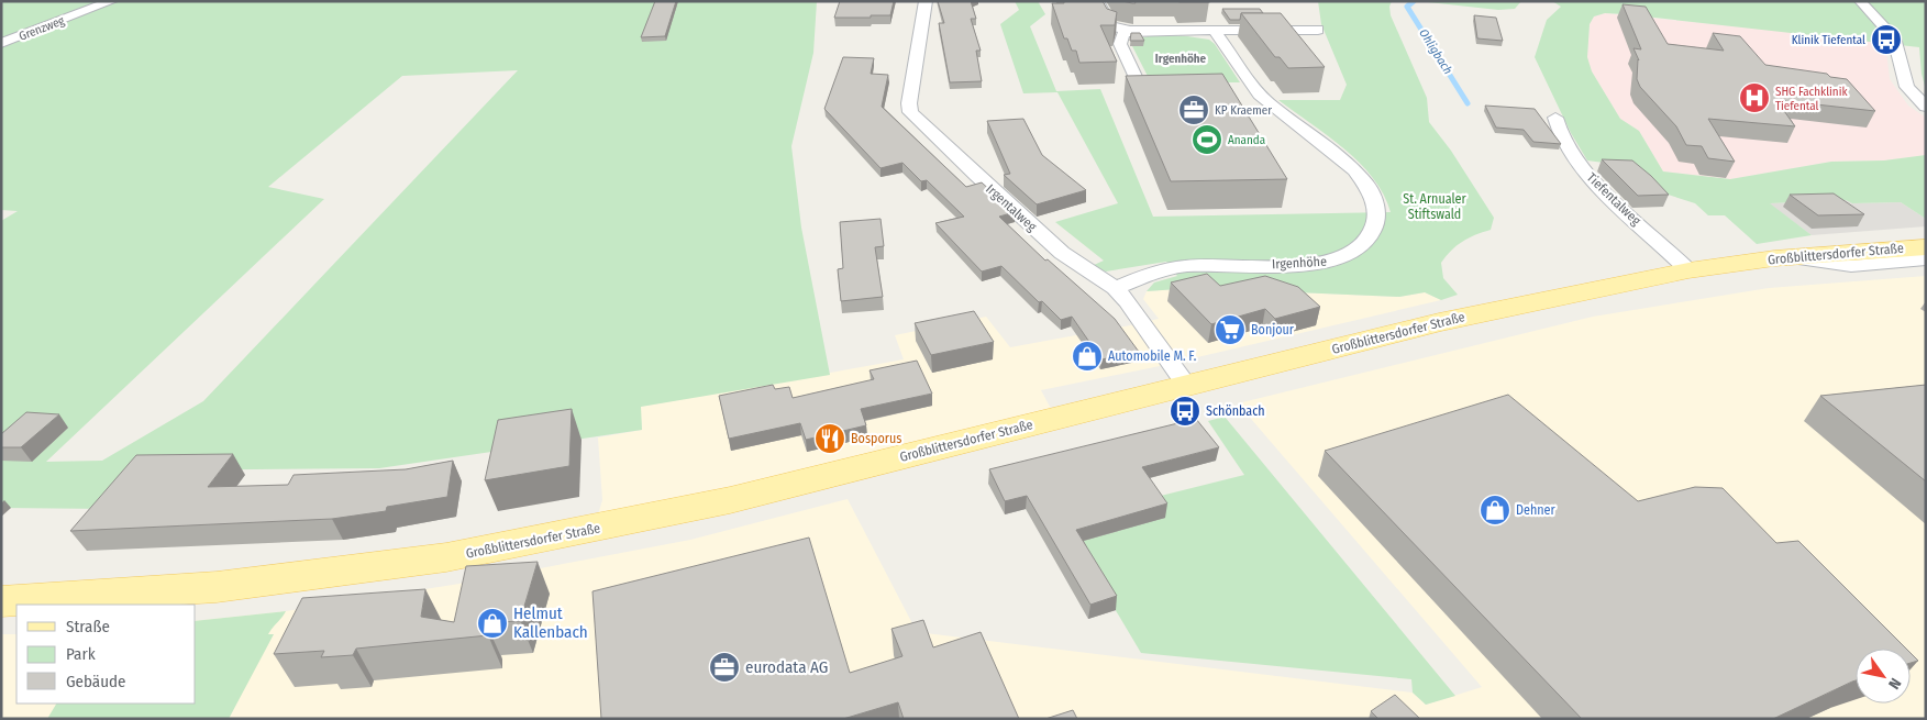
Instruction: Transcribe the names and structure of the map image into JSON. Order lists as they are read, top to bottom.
{
  "streets": {
    "main road": ["Großblittersdorfer Straße"],
    "street": [
      "Grenzweg",
      "Tiefentalweg",
      "Irgentalweg",
      "Irgenhöhe"
    ]
  },
  "crossings": [
    ["Tiefentalweg", "Großblittersdorfer Straße"],
    ["Irgentalweg", "Großblittersdorfer Straße"],
    ["Irgentalweg", "Irgenhöhe"]
  ],
  "districts": ["Irgenhöhe"],
  "water": ["Ohligbach"],
  "parks": ["St. Arnualer Stiftswald"],
  "places": {
    "bus stop": ["Klinik Tiefental", "Schönbach"],
    "hospital": ["SHG Fachklinik Tiefental"],
    "office": ["KP Kraemer", "eurodata AG"],
    "sports": ["Ananda"],
    "supermarket": ["Bonjour"],
    "shop": ["Automobile M. F.", "Dehner", "Helmut Kallenbach"],
    "restaurant": ["Bosporus"]
  },
  "legend": ["Straße", "Park", "Gebäude"],
  "north": "bottom right"
}
